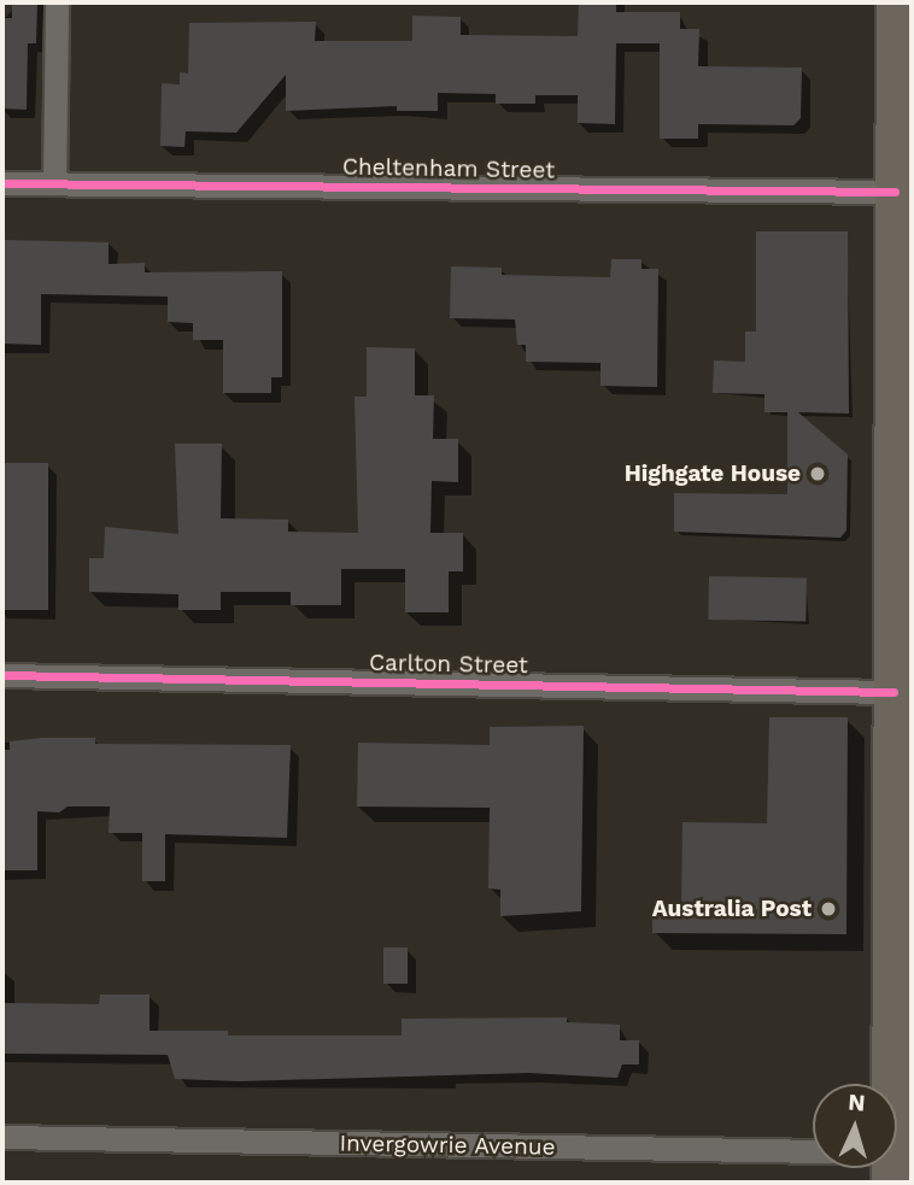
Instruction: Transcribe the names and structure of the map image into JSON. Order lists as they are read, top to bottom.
{
  "streets": {
    "street": ["Cheltenham Street", "Carlton Street", "Invergowrie Avenue"]
  },
  "places": ["Highgate House", "Australia Post"],
  "north": "top"
}
